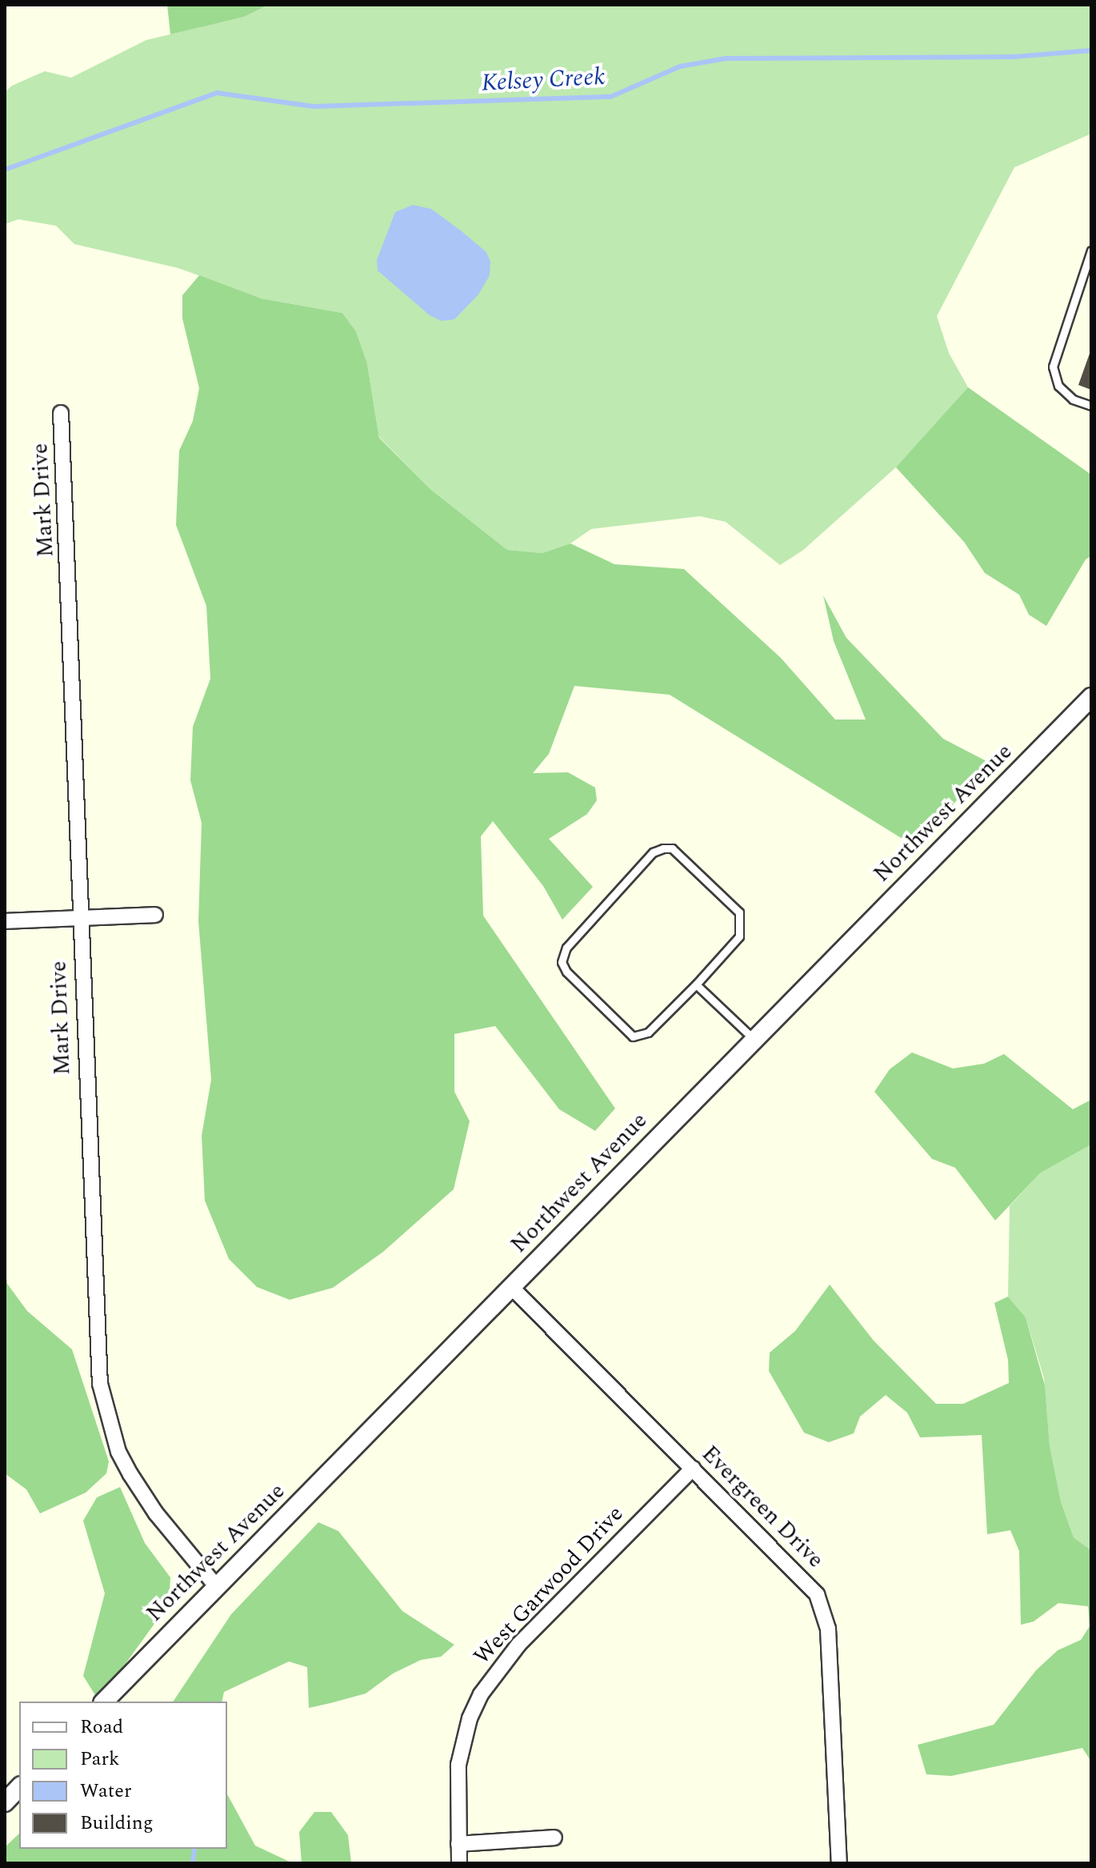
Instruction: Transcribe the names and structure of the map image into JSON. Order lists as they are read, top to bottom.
{
  "streets": {
    "street": [
      "Mark Drive",
      "Northwest Avenue",
      "Evergreen Drive",
      "West Garwood Drive"
    ]
  },
  "crossings": [
    ["Mark Drive", "Northwest Avenue"],
    ["Northwest Avenue", "Evergreen Drive"],
    ["Evergreen Drive", "West Garwood Drive"]
  ],
  "water": ["Kelsey Creek"],
  "legend": [
    "Road",
    "Park",
    "Water",
    "Building"
  ]
}
